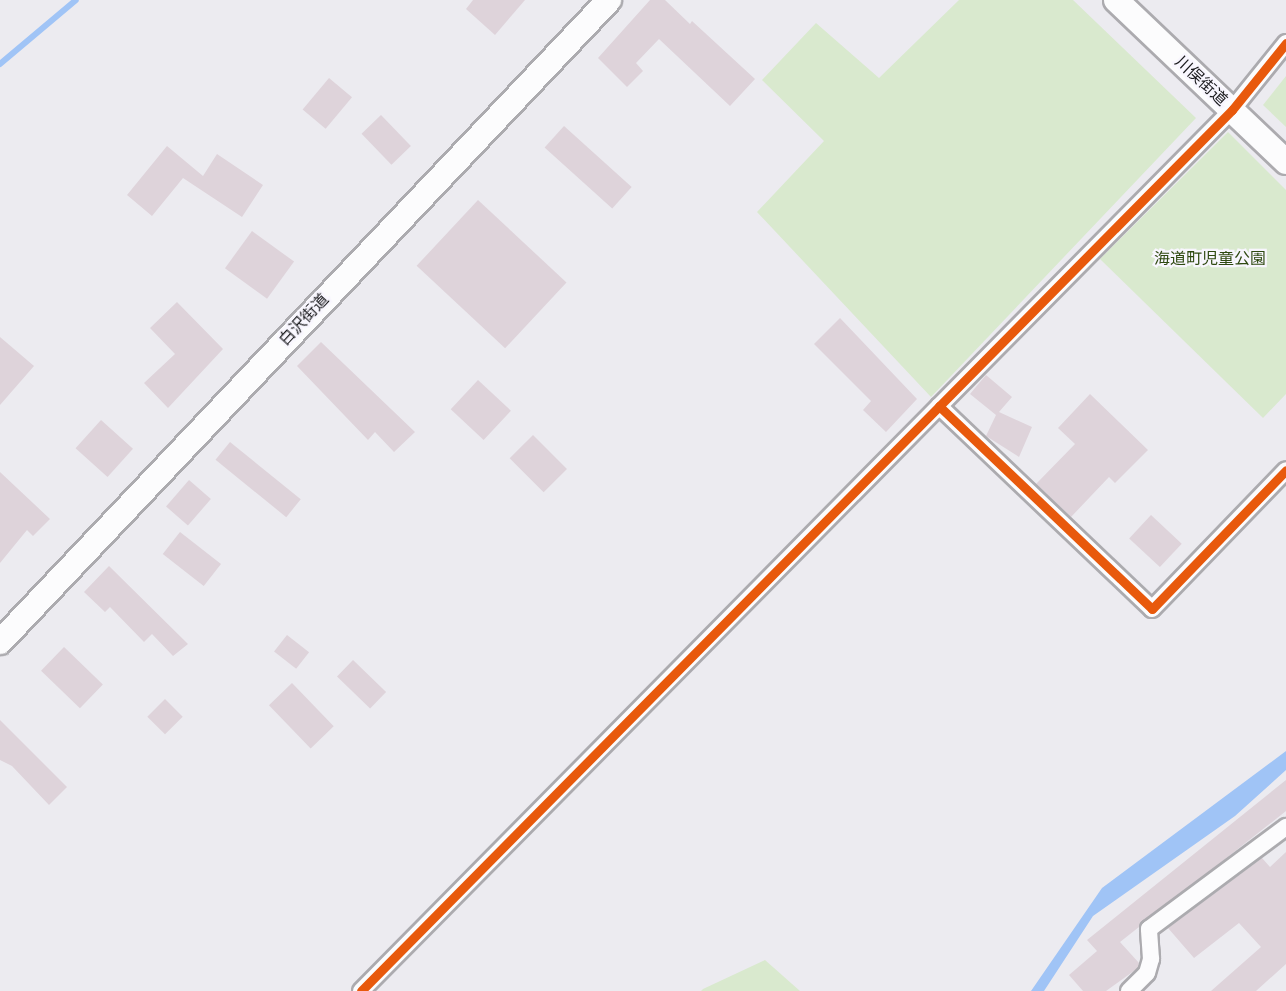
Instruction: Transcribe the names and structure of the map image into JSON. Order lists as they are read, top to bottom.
{
  "streets": {
    "main road": ["川俣街道", "白沢街道"]
  },
  "parks": ["海道町児童公園"]
}
